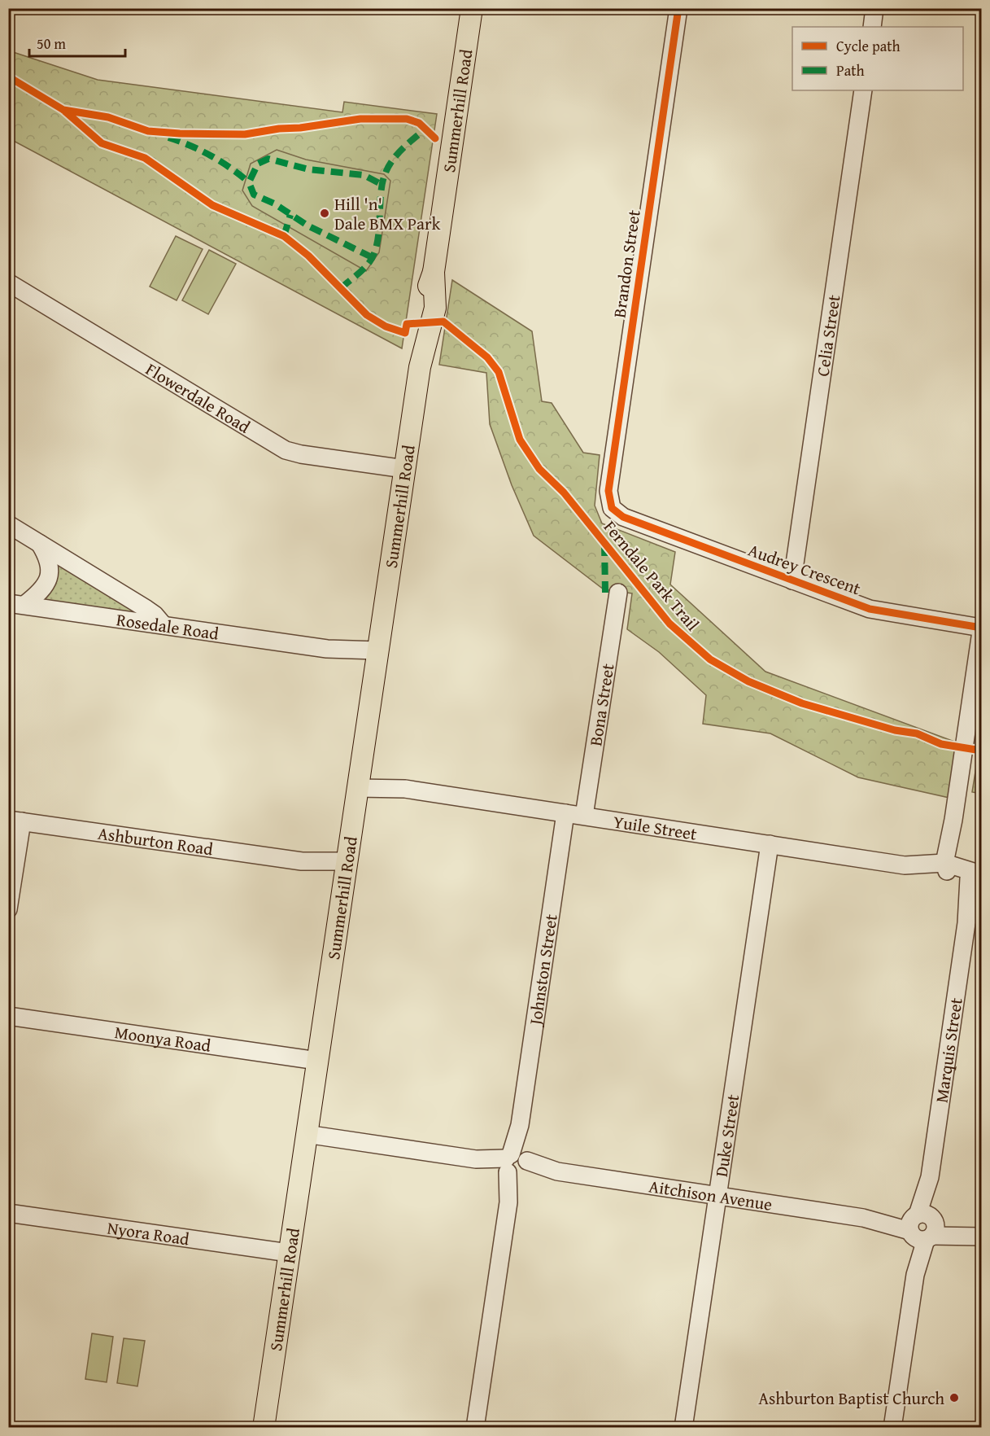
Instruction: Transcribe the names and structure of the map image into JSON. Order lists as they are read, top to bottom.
{
  "streets": {
    "main road": ["Summerhill Road"],
    "street": [
      "Brandon Street",
      "Celia Street",
      "Flowerdale Road",
      "Audrey Crescent",
      "Rosedale Road",
      "Bona Street",
      "Yuile Street",
      "Ashburton Road",
      "Johnston Street",
      "Moonya Road",
      "Marquis Street",
      "Duke Street",
      "Aitchison Avenue",
      "Nyora Road"
    ],
    "cycle path": ["Ferndale Park Trail"]
  },
  "crossings": [
    ["Summerhill Road", "Flowerdale Road"],
    ["Summerhill Road", "Rosedale Road"],
    ["Summerhill Road", "Yuile Street"],
    ["Summerhill Road", "Ashburton Road"],
    ["Summerhill Road", "Moonya Road"],
    ["Summerhill Road", "Aitchison Avenue"],
    ["Summerhill Road", "Nyora Road"],
    ["Brandon Street", "Audrey Crescent"],
    ["Celia Street", "Audrey Crescent"],
    ["Bona Street", "Yuile Street"],
    ["Yuile Street", "Johnston Street"],
    ["Yuile Street", "Marquis Street"],
    ["Yuile Street", "Duke Street"],
    ["Johnston Street", "Aitchison Avenue"],
    ["Marquis Street", "Aitchison Avenue"],
    ["Duke Street", "Aitchison Avenue"]
  ],
  "places": ["Hill 'n' Dale BMX Park", "Ashburton Baptist Church"],
  "legend": ["Cycle path", "Path"],
  "scale_bar": "50 m"
}
